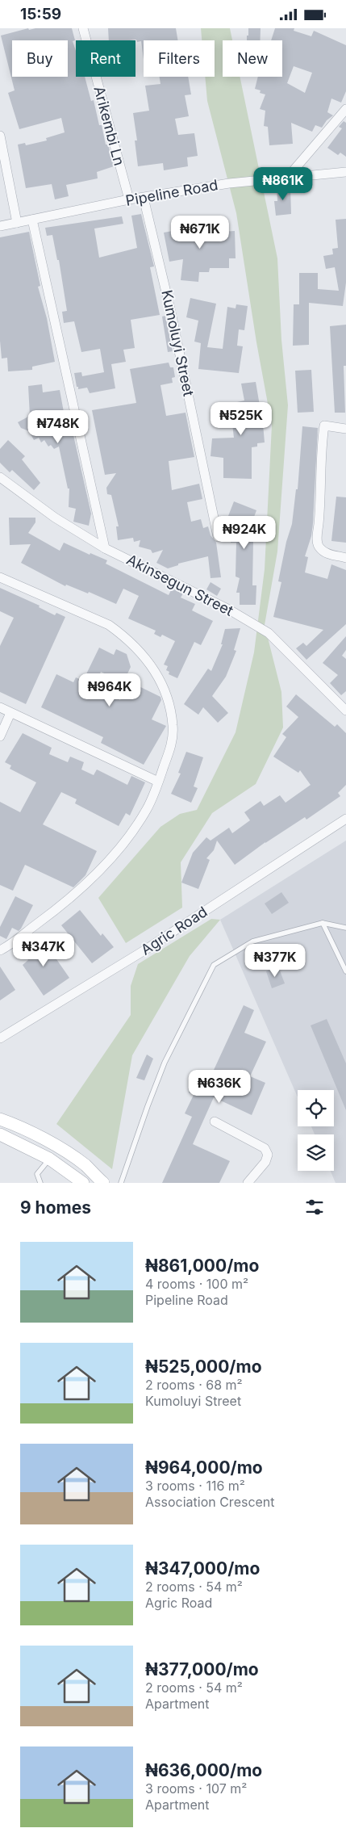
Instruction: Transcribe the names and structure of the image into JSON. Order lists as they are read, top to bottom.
{
  "streets": {
    "street": [
      "Arikembi Ln",
      "Pipeline Road",
      "Kumoluyi Street",
      "Akinsegun Street",
      "Agric Road"
    ]
  },
  "crossings": [
    ["Arikembi Ln", "Pipeline Road"],
    ["Pipeline Road", "Kumoluyi Street"]
  ],
  "page": {
    "status": "15:59",
    "chip": [
      "Buy",
      "Rent",
      "Filters",
      "New"
    ],
    "price": [
      "₦861K",
      "₦671K",
      "₦525K",
      "₦748K",
      "₦924K",
      "₦964K",
      "₦347K",
      "₦377K",
      "₦636K"
    ],
    "heading": "9 homes",
    "list": [
      {
        "name": "₦861,000/mo",
        "note": "4 rooms · 100 m² · Pipeline Road"
      },
      {
        "name": "₦525,000/mo",
        "note": "2 rooms · 68 m² · Kumoluyi Street"
      },
      {
        "name": "₦964,000/mo",
        "note": "3 rooms · 116 m² · Association Crescent"
      },
      {
        "name": "₦347,000/mo",
        "note": "2 rooms · 54 m² · Agric Road"
      },
      {
        "name": "₦377,000/mo",
        "note": "2 rooms · 54 m² · Apartment"
      },
      {
        "name": "₦636,000/mo",
        "note": "3 rooms · 107 m² · Apartment"
      }
    ]
  }
}
